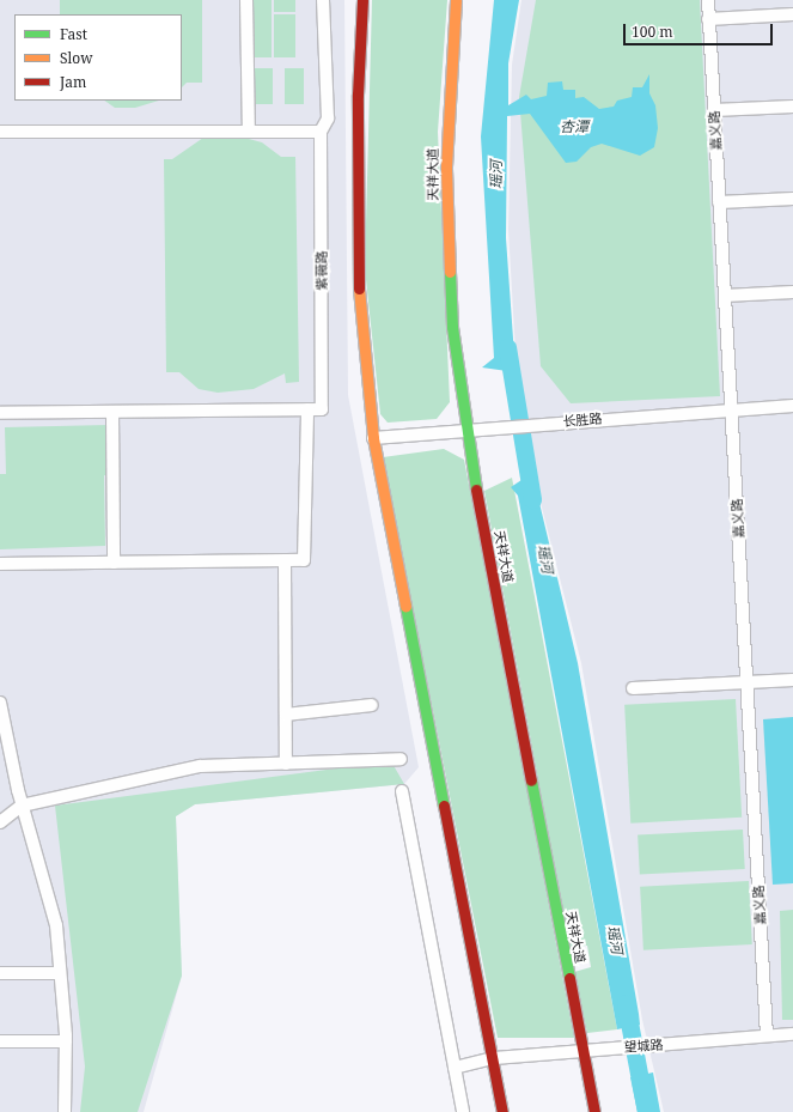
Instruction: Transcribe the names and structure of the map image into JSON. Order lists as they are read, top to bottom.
{
  "streets": {
    "main road": ["天祥大道"],
    "street": [
      "嘉义路",
      "紫薇路",
      "长胜路",
      "望城路"
    ]
  },
  "crossings": [
    ["嘉义路", "长胜路"],
    ["嘉义路", "望城路"],
    ["天祥大道", "长胜路"],
    ["天祥大道", "望城路"]
  ],
  "water": ["杏潭", "瑶河"],
  "legend": ["Fast", "Slow", "Jam"],
  "scale_bar": "100 m"
}
